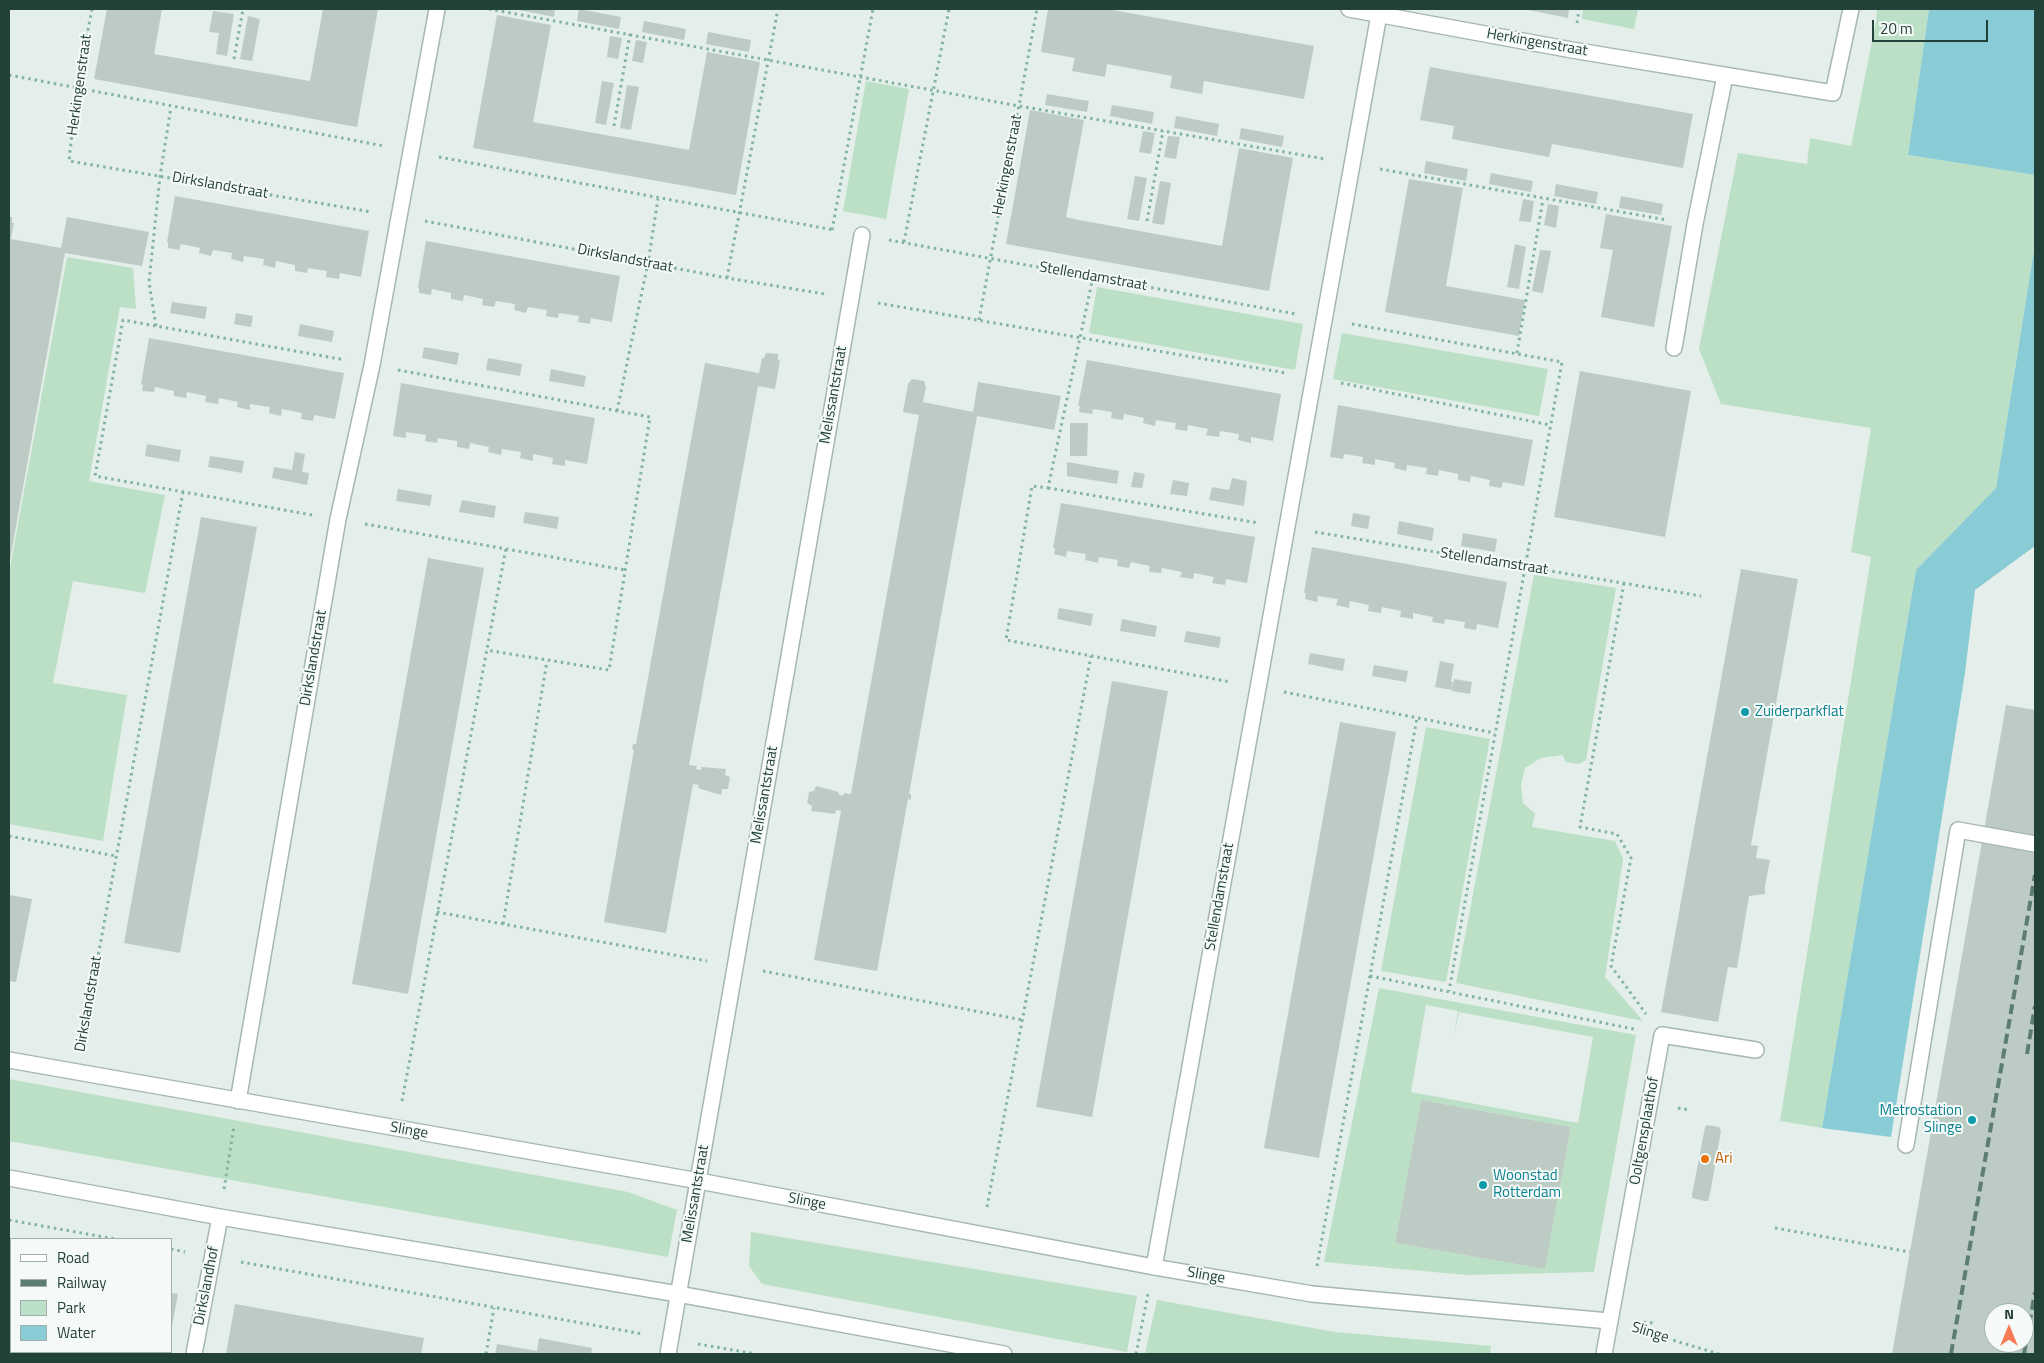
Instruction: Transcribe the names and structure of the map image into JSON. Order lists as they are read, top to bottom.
{
  "streets": {
    "street": [
      "Herkingenstraat",
      "Dirkslandstraat",
      "Stellendamstraat",
      "Melissantstraat",
      "Slinge",
      "Ooltgensplaathof",
      "Dirkslandhof"
    ]
  },
  "crossings": [
    ["Herkingenstraat", "Dirkslandstraat"],
    ["Herkingenstraat", "Stellendamstraat"],
    ["Dirkslandstraat", "Melissantstraat"],
    ["Dirkslandstraat", "Slinge"],
    ["Stellendamstraat", "Melissantstraat"],
    ["Stellendamstraat", "Slinge"],
    ["Melissantstraat", "Slinge"],
    ["Slinge", "Ooltgensplaathof"]
  ],
  "places": [
    "Zuiderparkflat",
    "Metrostation Slinge",
    "Ari",
    "Woonstad Rotterdam"
  ],
  "legend": [
    "Road",
    "Railway",
    "Park",
    "Water"
  ],
  "scale_bar": "20 m",
  "north": "top"
}
